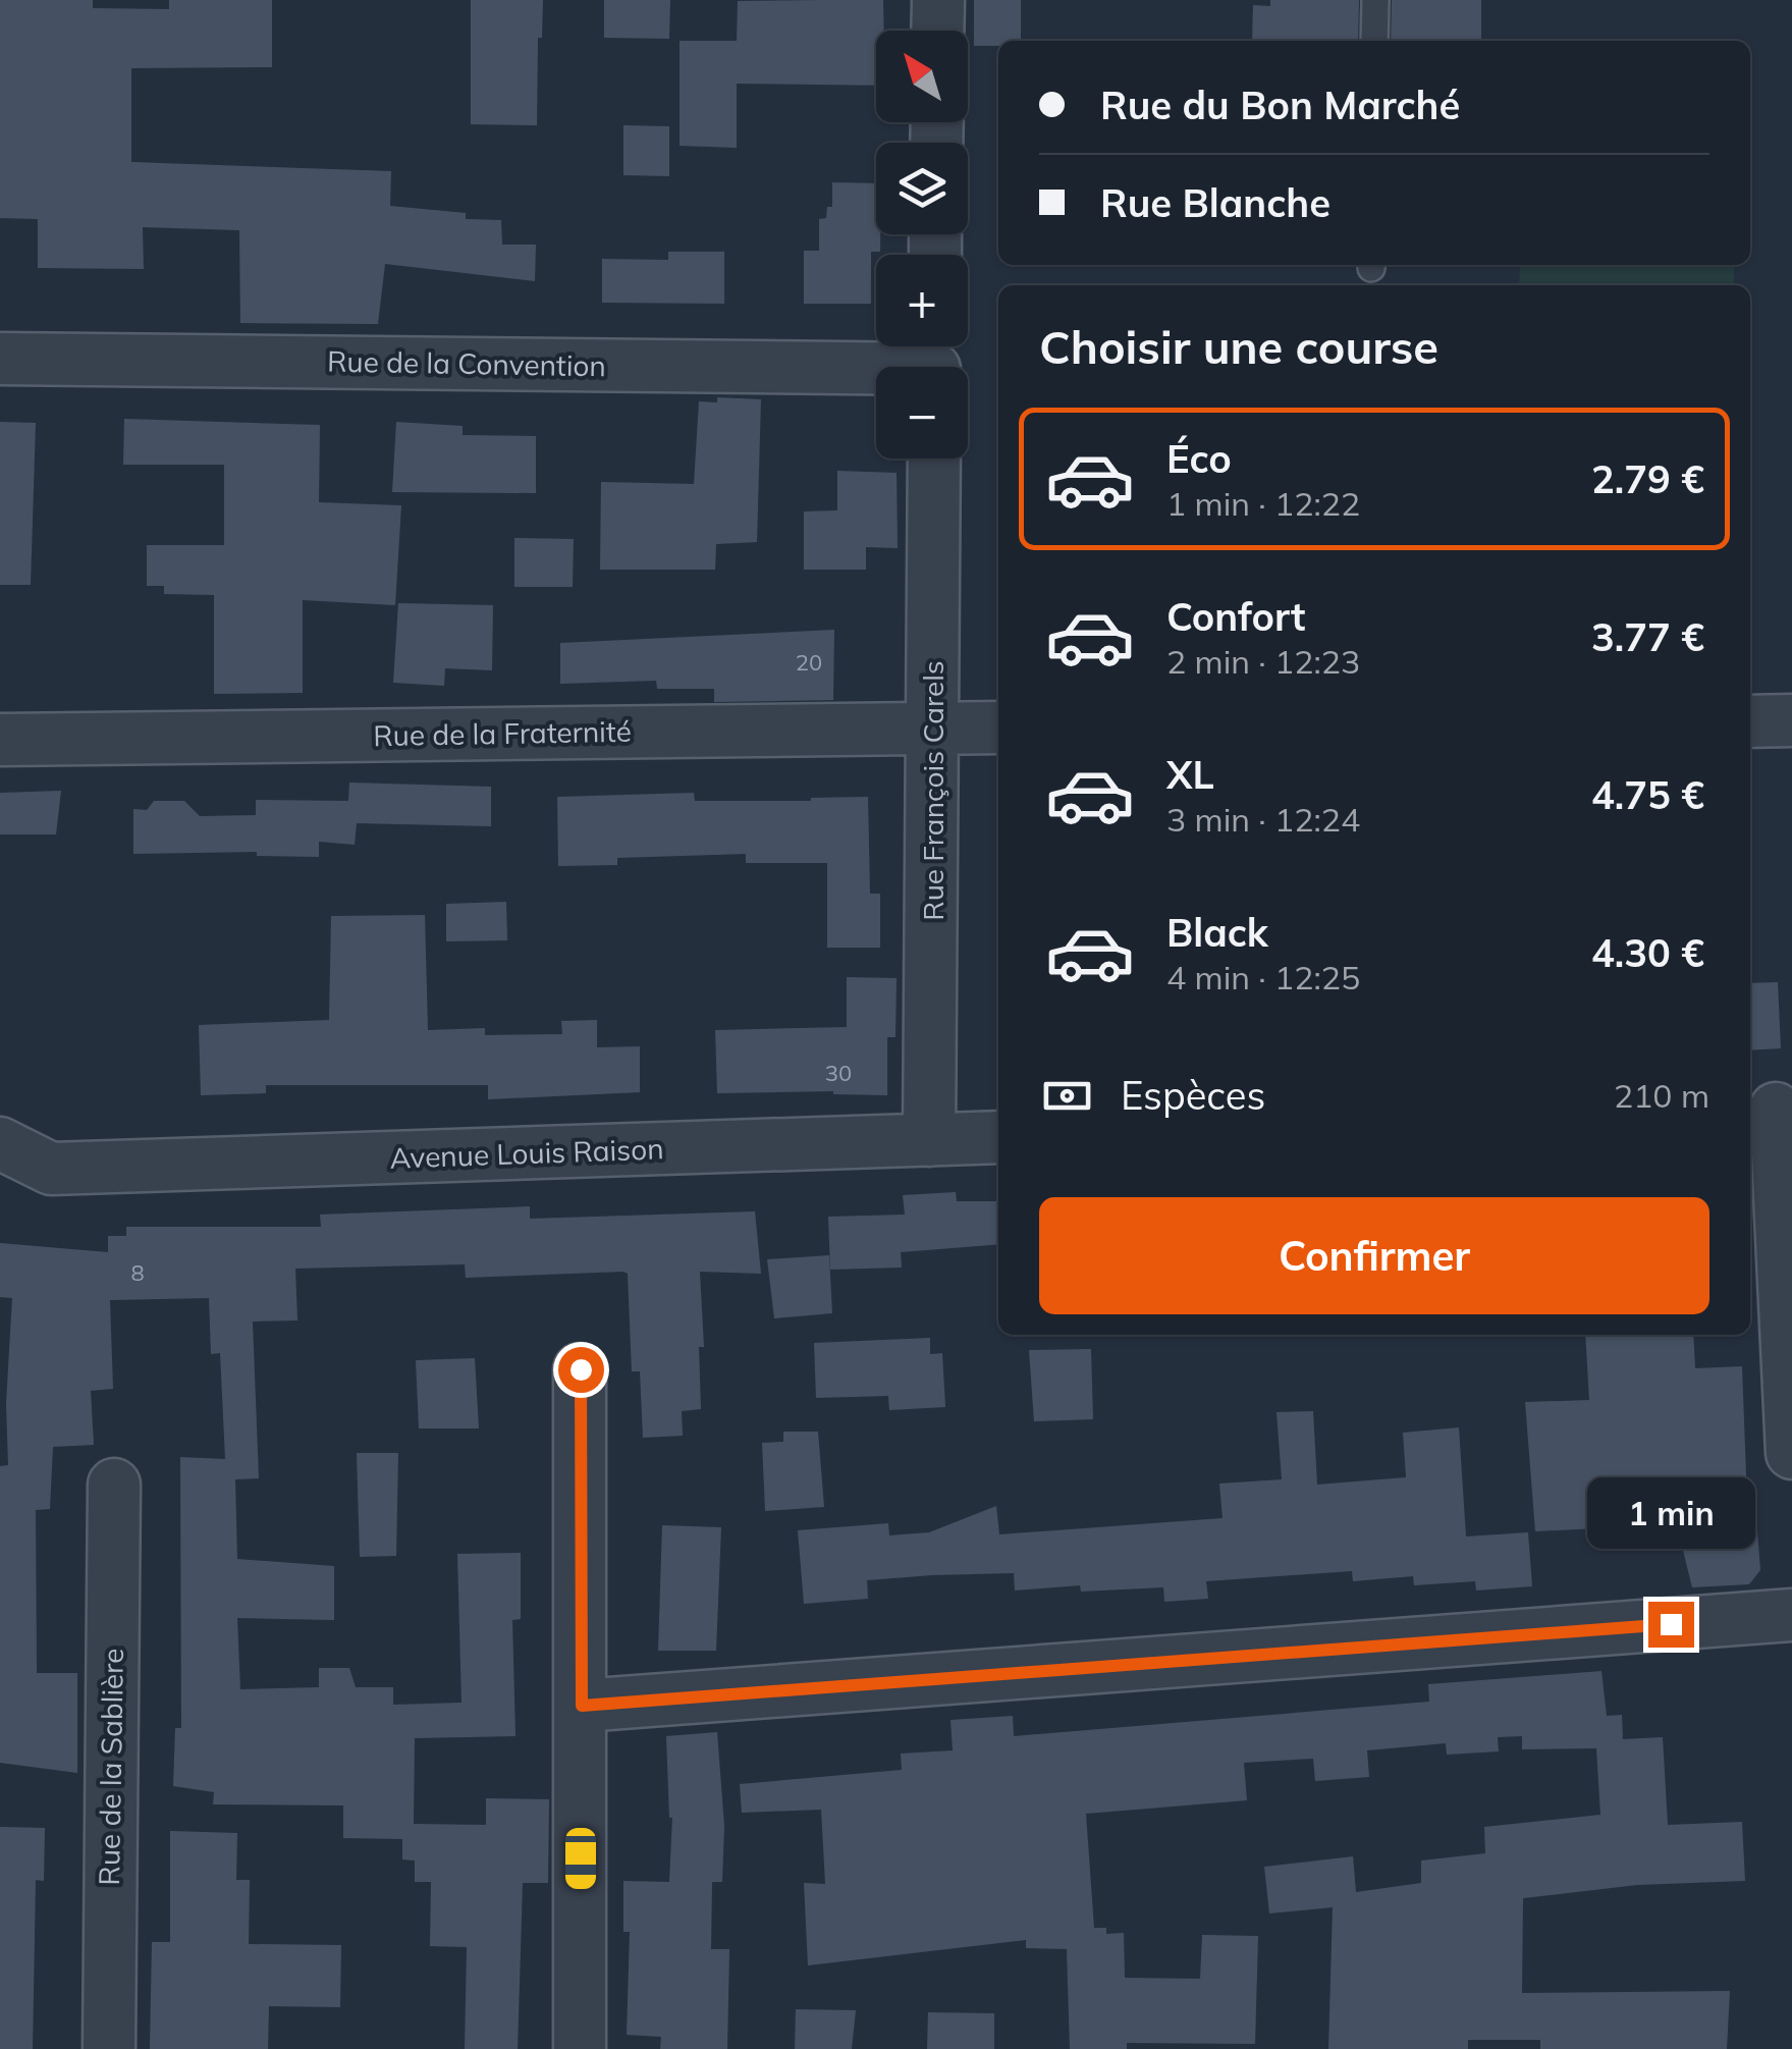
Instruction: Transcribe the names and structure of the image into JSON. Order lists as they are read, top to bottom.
{
  "streets": {
    "street": [
      "Rue de la Convention",
      "Rue de la Fraternité",
      "Rue François Carels",
      "Avenue Louis Raison",
      "Rue de la Sablière"
    ]
  },
  "crossings": [
    ["Rue de la Fraternité", "Rue François Carels"],
    ["Rue François Carels", "Avenue Louis Raison"]
  ],
  "house_numbers": ["20", "30", "8"],
  "north": "top left",
  "page": {
    "map_buttons": ["+", "−"],
    "banner": ["Rue du Bon Marché", "Rue Blanche"],
    "heading": "Choisir une course",
    "list": [
      {
        "name": "Éco",
        "note": "1 min · 12:22",
        "value": "2.79 €"
      },
      {
        "name": "Confort",
        "note": "2 min · 12:23",
        "value": "3.77 €"
      },
      {
        "name": "XL",
        "note": "3 min · 12:24",
        "value": "4.75 €"
      },
      {
        "name": "Black",
        "note": "4 min · 12:25",
        "value": "4.30 €"
      }
    ],
    "pay": ["Espèces", "210 m"],
    "buttons": "Confirmer",
    "bubble": "1 min"
  }
}
